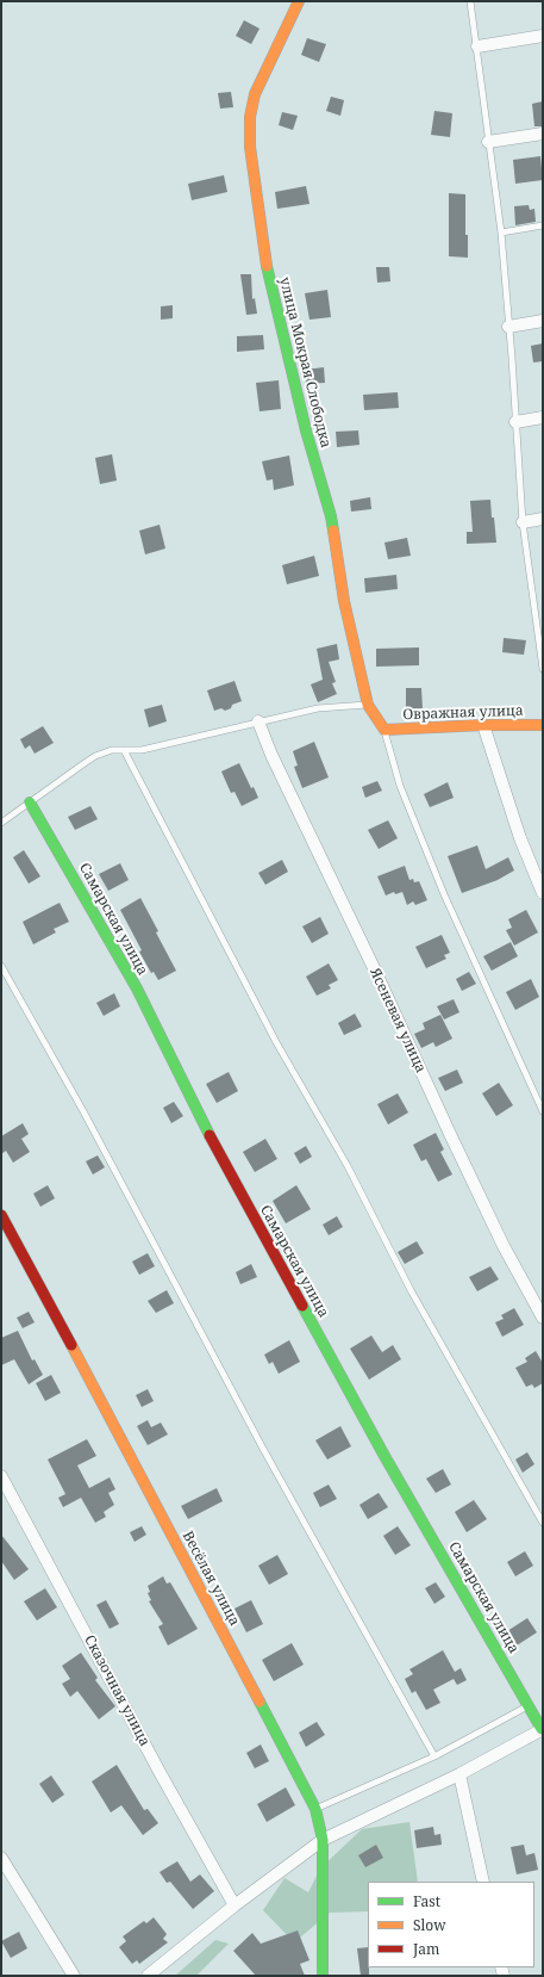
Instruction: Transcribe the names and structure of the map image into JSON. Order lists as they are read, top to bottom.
{
  "streets": {
    "street": [
      "улица Мокрая Слободка",
      "Овражная улица",
      "Самарская улица",
      "Ясеневая улица",
      "Весёлая улица",
      "Сказочная улица"
    ]
  },
  "crossings": [
    ["улица Мокрая Слободка", "Овражная улица"]
  ],
  "legend": ["Fast", "Slow", "Jam"]
}
